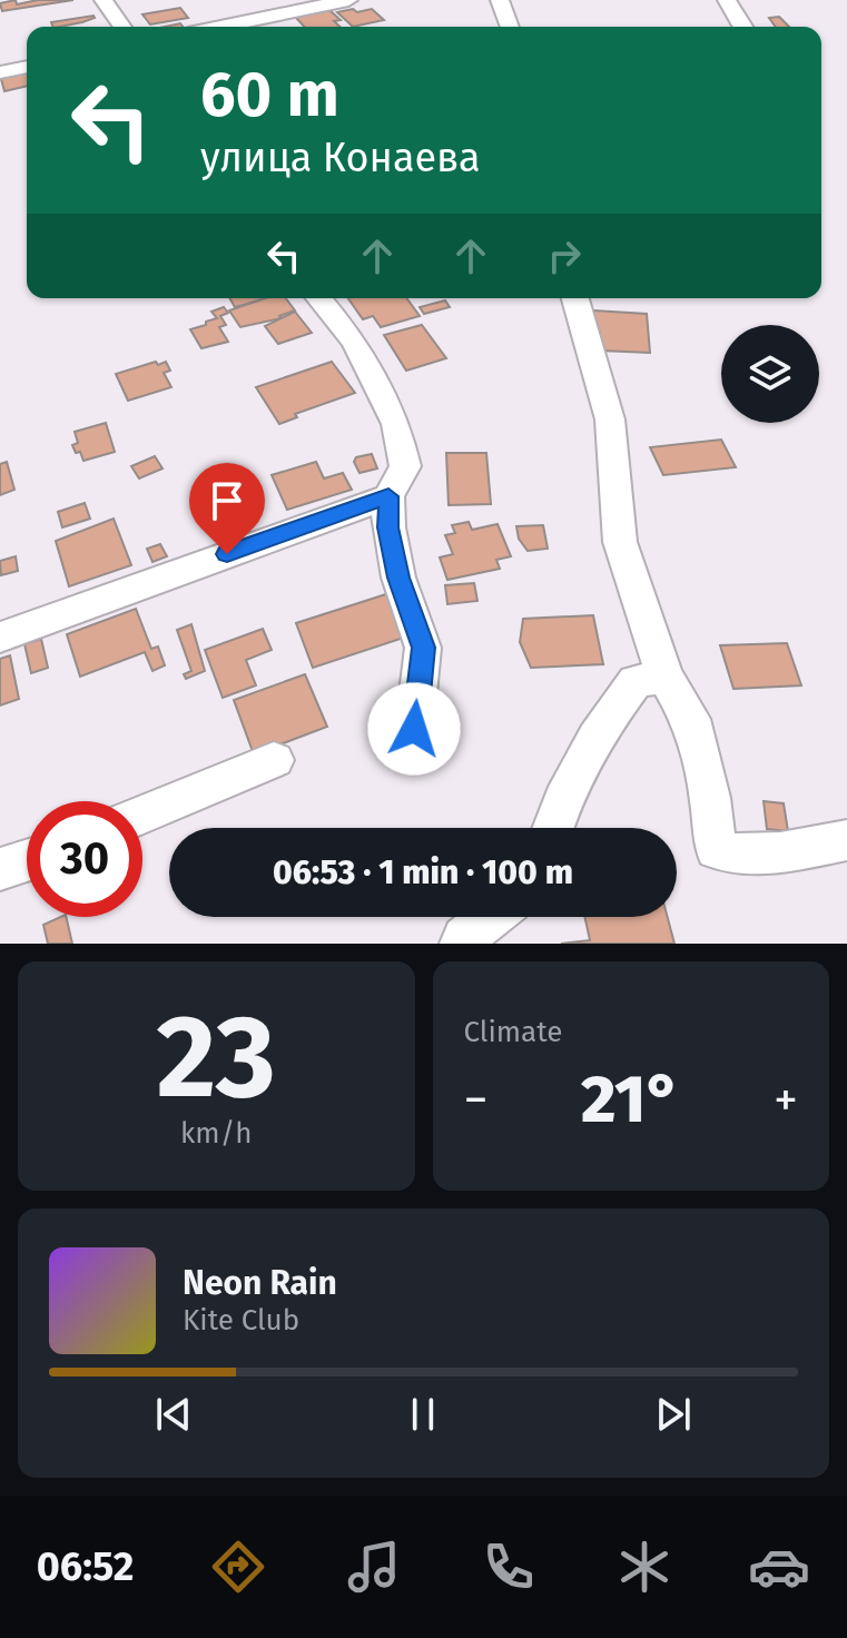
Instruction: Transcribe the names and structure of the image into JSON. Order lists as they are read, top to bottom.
{
  "page": {
    "turn": ["60 m", "улица Конаева"],
    "limit": "30",
    "trip": "06:53 · 1 min · 100 m",
    "tile": [
      ["23", "km/h"],
      "Climate"
    ],
    "heat": ["−", "21°", "+"],
    "song": ["Neon Rain", "Kite Club"],
    "tabs": "06:52"
  }
}
